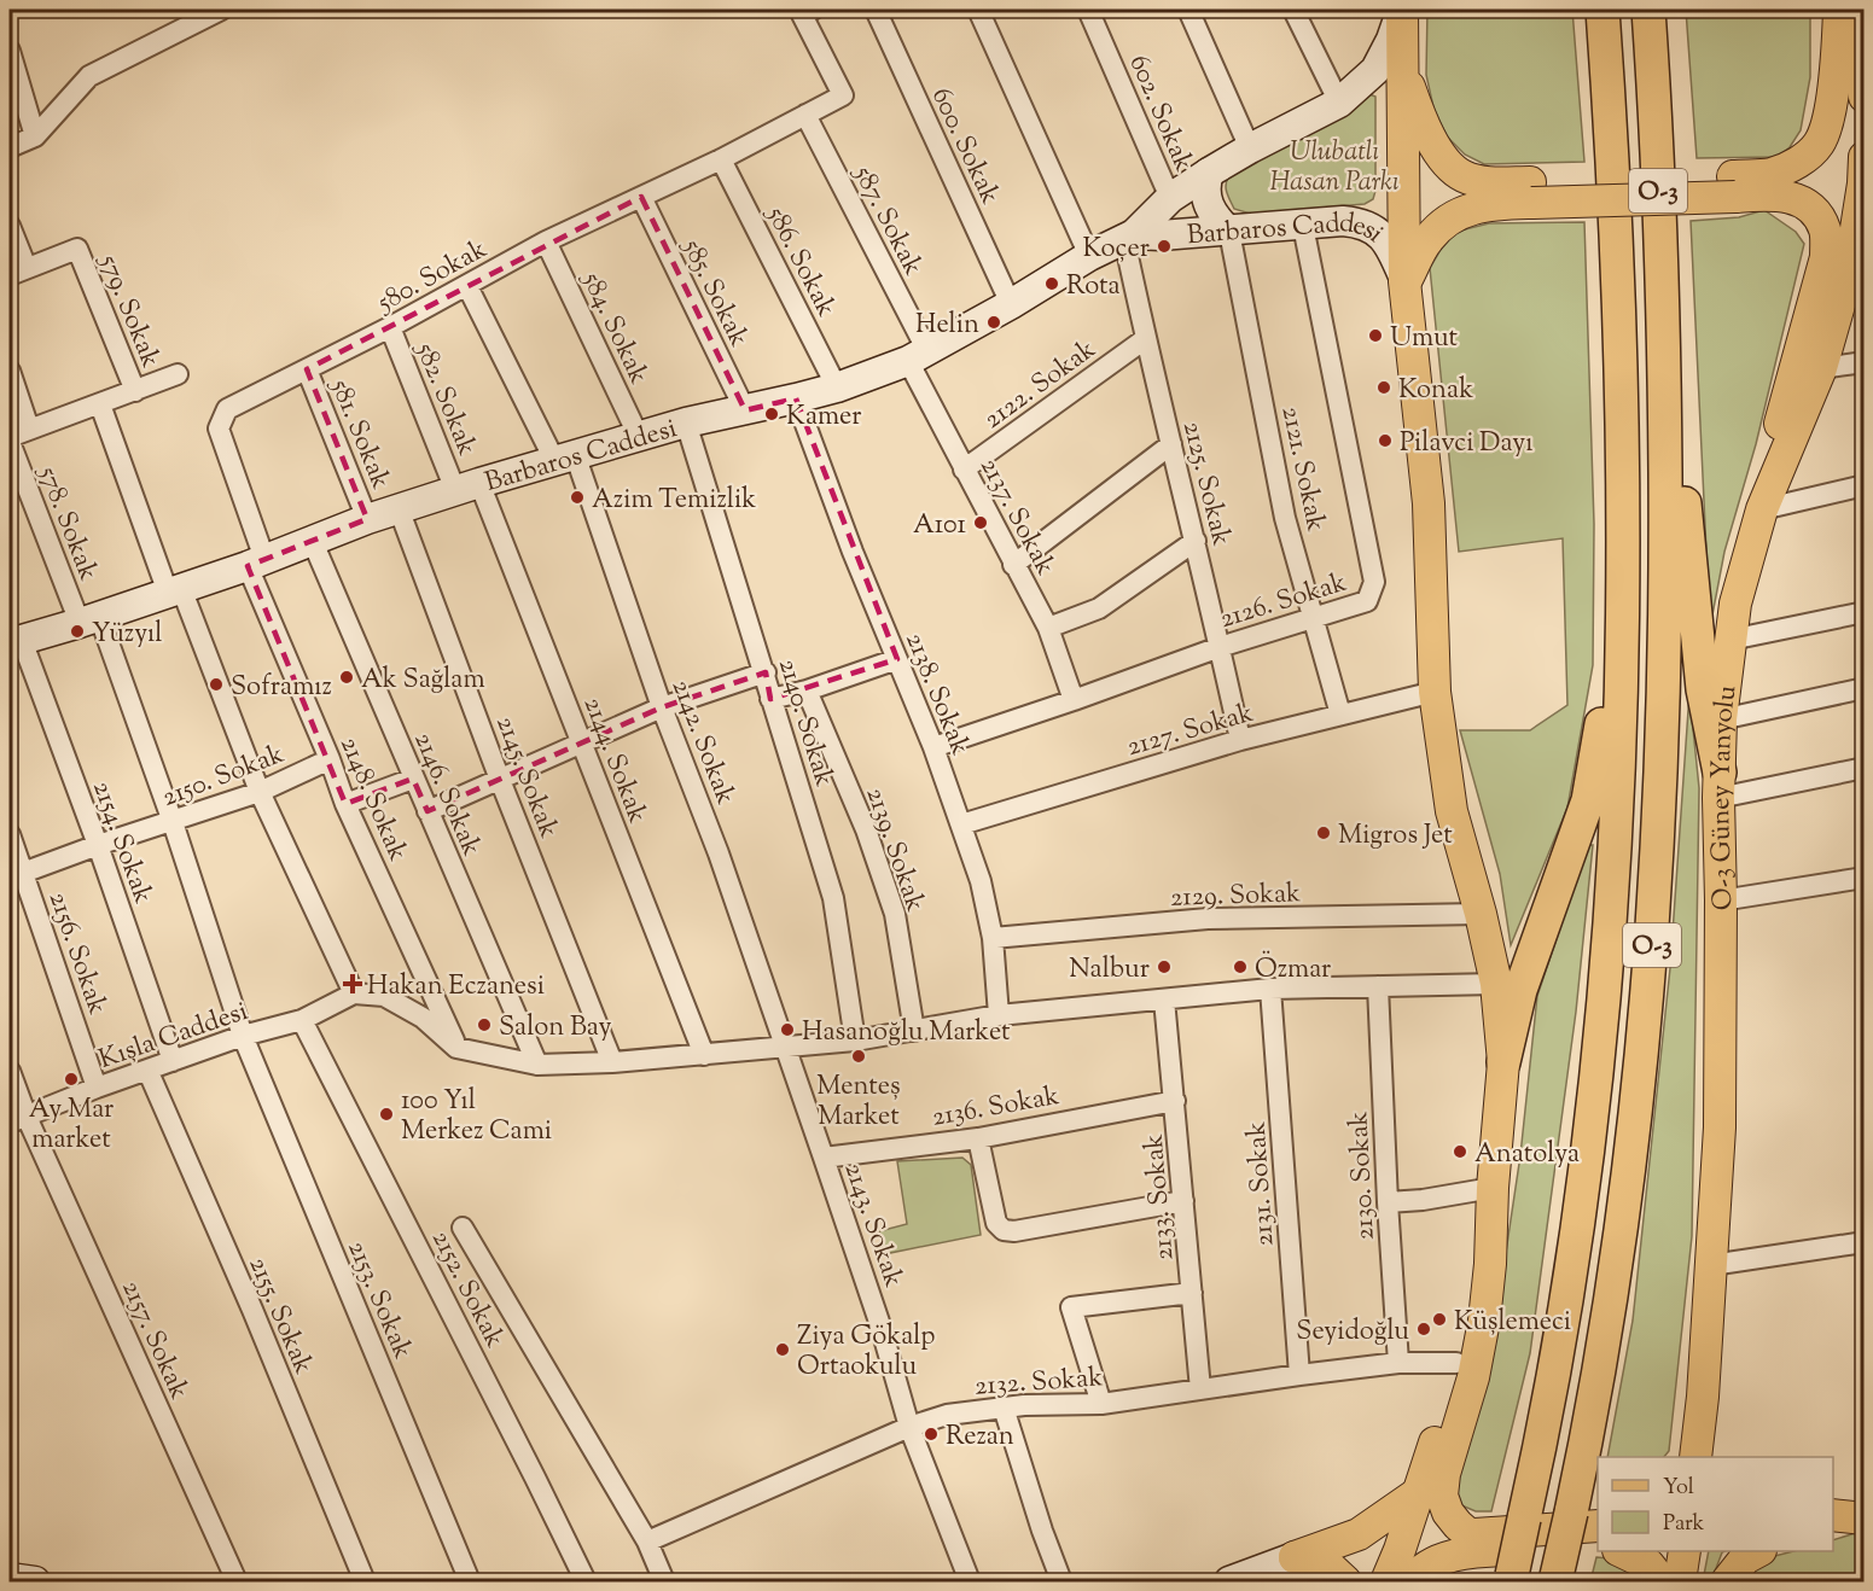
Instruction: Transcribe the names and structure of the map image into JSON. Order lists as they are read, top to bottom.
{
  "streets": {
    "highway": ["O-3"],
    "main road": ["Barbaros Caddesi", "O-3 Güney Yanyolu"],
    "street": [
      "602. Sokak",
      "600. Sokak",
      "587. Sokak",
      "586. Sokak",
      "580. Sokak",
      "585. Sokak",
      "579. Sokak",
      "584. Sokak",
      "2122. Sokak",
      "582. Sokak",
      "581. Sokak",
      "2121. Sokak",
      "2125. Sokak",
      "2137. Sokak",
      "578. Sokak",
      "2126. Sokak",
      "2138. Sokak",
      "2140. Sokak",
      "2127. Sokak",
      "2142. Sokak",
      "2144. Sokak",
      "2150. Sokak",
      "2145. Sokak",
      "2146. Sokak",
      "2148. Sokak",
      "2154. Sokak",
      "2139. Sokak",
      "2129. Sokak",
      "2156. Sokak",
      "Kışla Caddesi",
      "2136. Sokak",
      "2130. Sokak",
      "2131. Sokak",
      "2133. Sokak",
      "2143. Sokak",
      "2152. Sokak",
      "2153. Sokak",
      "2155. Sokak",
      "2157. Sokak",
      "2132. Sokak"
    ]
  },
  "crossings": [
    ["602. Sokak", "Barbaros Caddesi"],
    ["600. Sokak", "Barbaros Caddesi"],
    ["587. Sokak", "Barbaros Caddesi"],
    ["587. Sokak", "580. Sokak"],
    ["587. Sokak", "2137. Sokak"],
    ["Barbaros Caddesi", "586. Sokak"],
    ["Barbaros Caddesi", "580. Sokak"],
    ["Barbaros Caddesi", "585. Sokak"],
    ["Barbaros Caddesi", "584. Sokak"],
    ["Barbaros Caddesi", "582. Sokak"],
    ["Barbaros Caddesi", "581. Sokak"],
    ["Barbaros Caddesi", "2121. Sokak"],
    ["Barbaros Caddesi", "2125. Sokak"],
    ["Barbaros Caddesi", "2137. Sokak"],
    ["Barbaros Caddesi", "578. Sokak"],
    ["Barbaros Caddesi", "2126. Sokak"],
    ["Barbaros Caddesi", "2138. Sokak"],
    ["Barbaros Caddesi", "2140. Sokak"],
    ["Barbaros Caddesi", "2142. Sokak"],
    ["Barbaros Caddesi", "2144. Sokak"],
    ["Barbaros Caddesi", "2145. Sokak"],
    ["Barbaros Caddesi", "2146. Sokak"],
    ["Barbaros Caddesi", "2148. Sokak"],
    ["Barbaros Caddesi", "2154. Sokak"],
    ["586. Sokak", "580. Sokak"],
    ["580. Sokak", "585. Sokak"],
    ["580. Sokak", "584. Sokak"],
    ["580. Sokak", "582. Sokak"],
    ["580. Sokak", "581. Sokak"],
    ["580. Sokak", "2142. Sokak"],
    ["580. Sokak", "2148. Sokak"],
    ["2122. Sokak", "2125. Sokak"],
    ["2122. Sokak", "2137. Sokak"],
    ["582. Sokak", "2144. Sokak"],
    ["2121. Sokak", "2126. Sokak"],
    ["2121. Sokak", "2127. Sokak"],
    ["2125. Sokak", "2126. Sokak"],
    ["2125. Sokak", "2127. Sokak"],
    ["2137. Sokak", "2126. Sokak"],
    ["578. Sokak", "2150. Sokak"],
    ["578. Sokak", "2153. Sokak"],
    ["2126. Sokak", "2138. Sokak"],
    ["2138. Sokak", "2127. Sokak"],
    ["2138. Sokak", "2129. Sokak"],
    ["2142. Sokak", "2143. Sokak"],
    ["2150. Sokak", "2148. Sokak"],
    ["2150. Sokak", "2154. Sokak"],
    ["2150. Sokak", "2156. Sokak"],
    ["2150. Sokak", "2153. Sokak"],
    ["2154. Sokak", "Kışla Caddesi"],
    ["2156. Sokak", "Kışla Caddesi"],
    ["Kışla Caddesi", "2152. Sokak"],
    ["Kışla Caddesi", "2153. Sokak"],
    ["Kışla Caddesi", "2155. Sokak"],
    ["Kışla Caddesi", "2157. Sokak"],
    ["2136. Sokak", "2133. Sokak"],
    ["2136. Sokak", "2143. Sokak"],
    ["2130. Sokak", "2132. Sokak"],
    ["2131. Sokak", "2132. Sokak"],
    ["2133. Sokak", "2132. Sokak"],
    ["2143. Sokak", "2132. Sokak"]
  ],
  "parks": ["Ulubatlı Hasan Parkı"],
  "places": {
    "other": [
      "Koçer",
      "Rota",
      "Helin",
      "Umut",
      "Konak",
      "Kamer",
      "Pilavci Dayı",
      "Azim Temizlik",
      "A101",
      "Yüzyıl",
      "Ak Sağlam",
      "Soframız",
      "Migros Jet",
      "Nalbur",
      "Özmar",
      "Salon Bay",
      "Hasanoğlu Market",
      "Menteş Market",
      "Ay Mar market",
      "100 Yıl Merkez Cami",
      "Anatolya",
      "Küşlemeci",
      "Seyidoğlu",
      "Ziya Gökalp Ortaokulu",
      "Rezan"
    ],
    "health": ["Hakan Eczanesi"]
  },
  "legend": ["Yol", "Park"]
}
